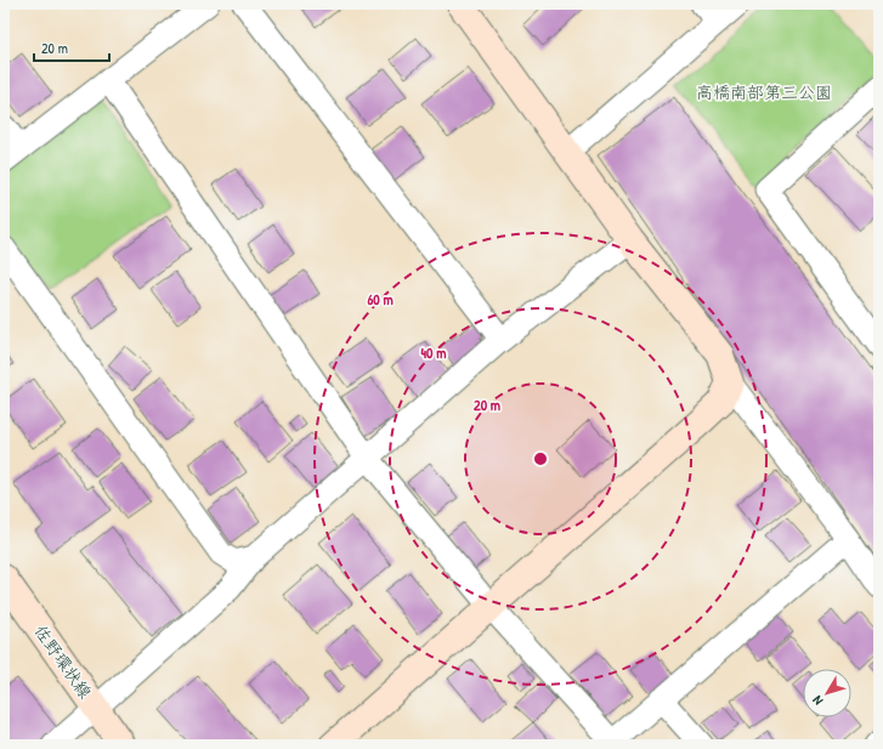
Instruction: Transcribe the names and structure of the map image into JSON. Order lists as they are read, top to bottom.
{
  "streets": {
    "street": ["佐野環状線"]
  },
  "parks": ["高橋南部第三公園"],
  "scale_bar": "20 m",
  "north": "bottom left",
  "rings": ["60 m", "40 m", "20 m"]
}
